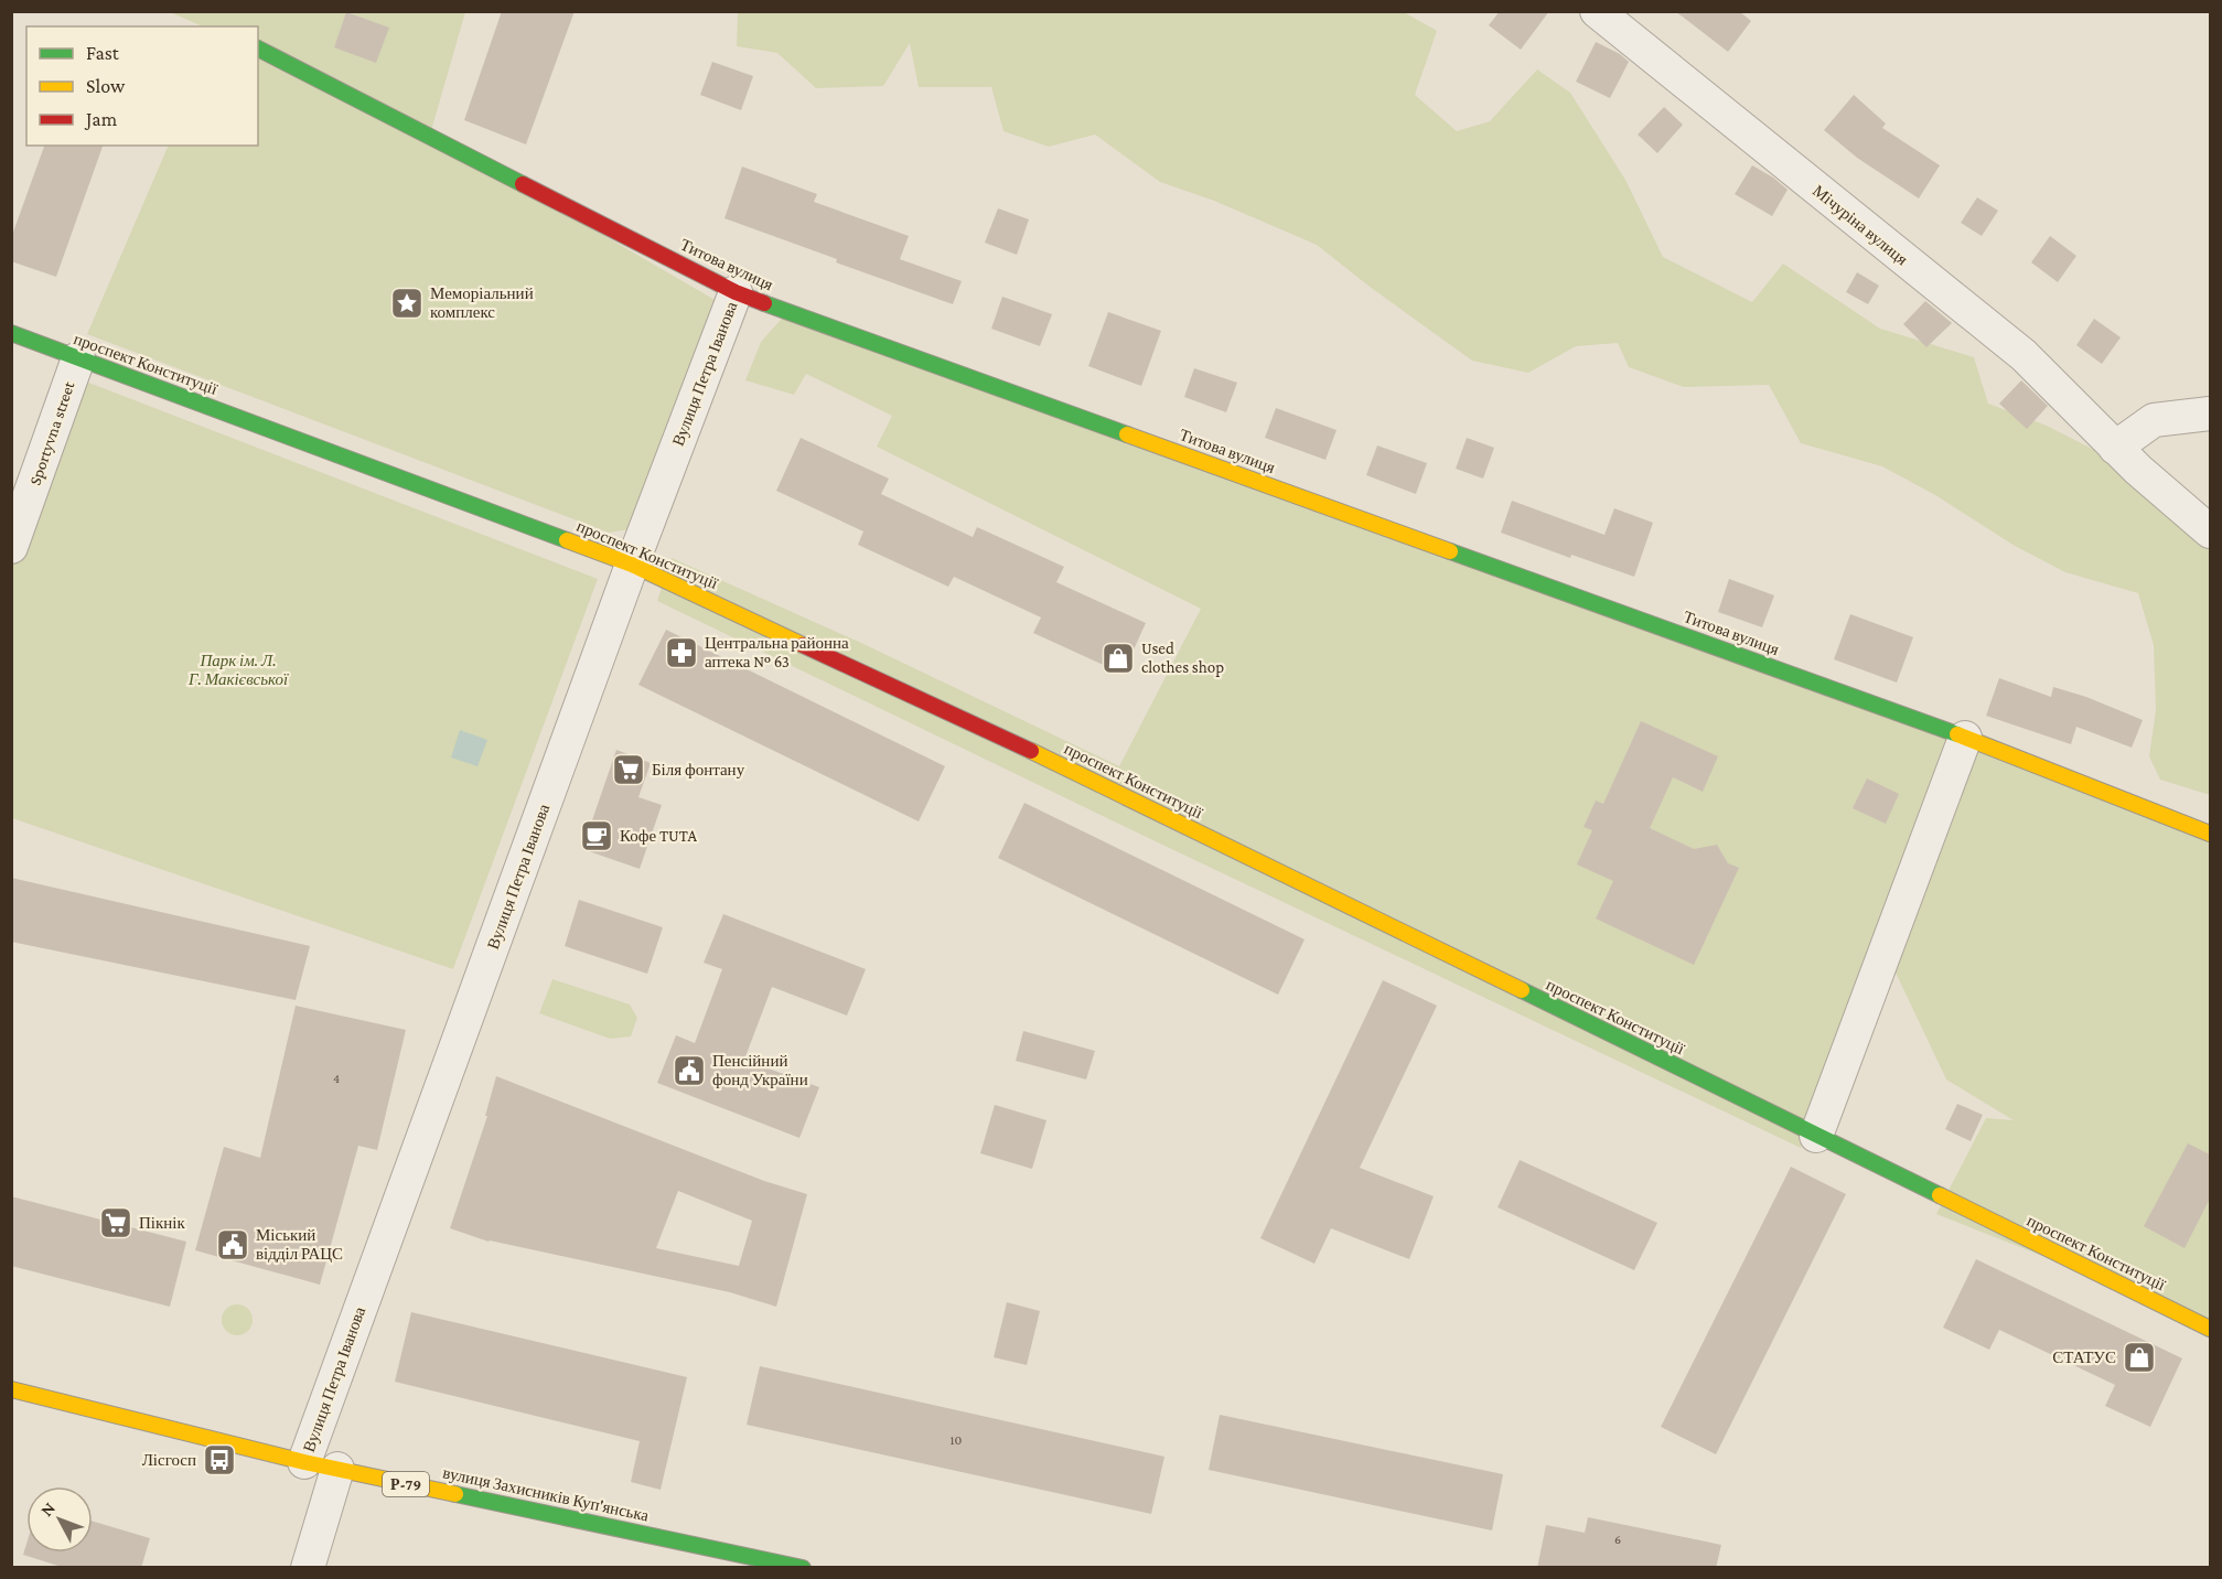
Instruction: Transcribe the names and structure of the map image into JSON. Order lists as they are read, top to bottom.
{
  "streets": {
    "main road": [
      "Титова вулиця",
      "проспект Конституції",
      "Р-79",
      "вулиця Захисників Куп'янська"
    ],
    "street": ["Мічуріна вулиця", "Вулиця Петра Іванова", "Sportyvna street"]
  },
  "crossings": [
    ["Титова вулиця", "Вулиця Петра Іванова"],
    ["проспект Конституції", "Вулиця Петра Іванова"],
    ["проспект Конституції", "Sportyvna street"],
    ["Вулиця Петра Іванова", "вулиця Захисників Куп'янська"]
  ],
  "parks": ["Парк ім. Л. Г. Макієвської"],
  "places": {
    "place": ["Меморіальний комплекс"],
    "pharmacy": ["Центральна районна аптека № 63"],
    "shop": ["Used clothes shop", "СТАТУС"],
    "supermarket": ["Біля фонтану", "Пікнік"],
    "cafe": ["Кофе TUTA"],
    "public building": ["Пенсійний фонд України", "Міський відділ РАЦС"],
    "bus stop": ["Лісгосп"]
  },
  "house_numbers": ["4", "10", "6"],
  "legend": ["Fast", "Slow", "Jam"],
  "north": "top left"
}
